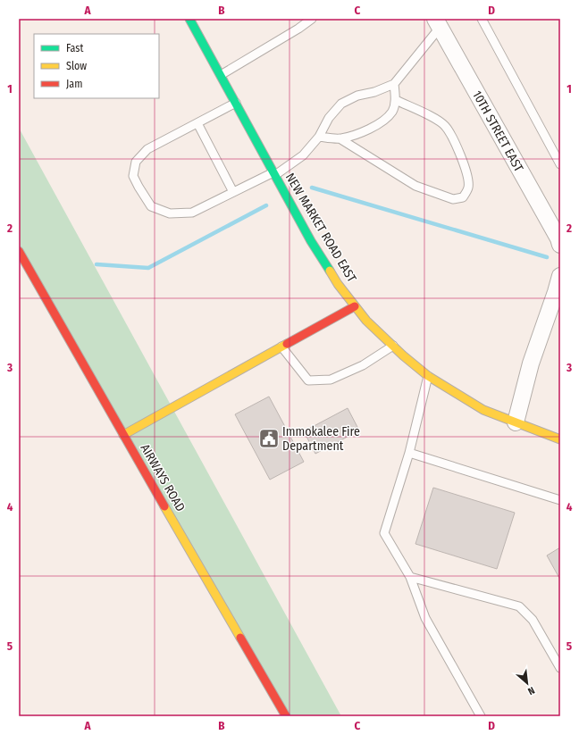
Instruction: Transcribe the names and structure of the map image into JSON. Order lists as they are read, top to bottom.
{
  "streets": {
    "street": ["10TH STREET EAST", "NEW MARKET ROAD EAST", "AIRWAYS ROAD"]
  },
  "places": {
    "public building": ["Immokalee Fire Department"]
  },
  "legend": ["Fast", "Slow", "Jam"],
  "north": "bottom right",
  "grid": {
    "columns": [
      "A",
      "B",
      "C",
      "D"
    ],
    "rows": [
      "1",
      "2",
      "3",
      "4",
      "5"
    ]
  }
}
